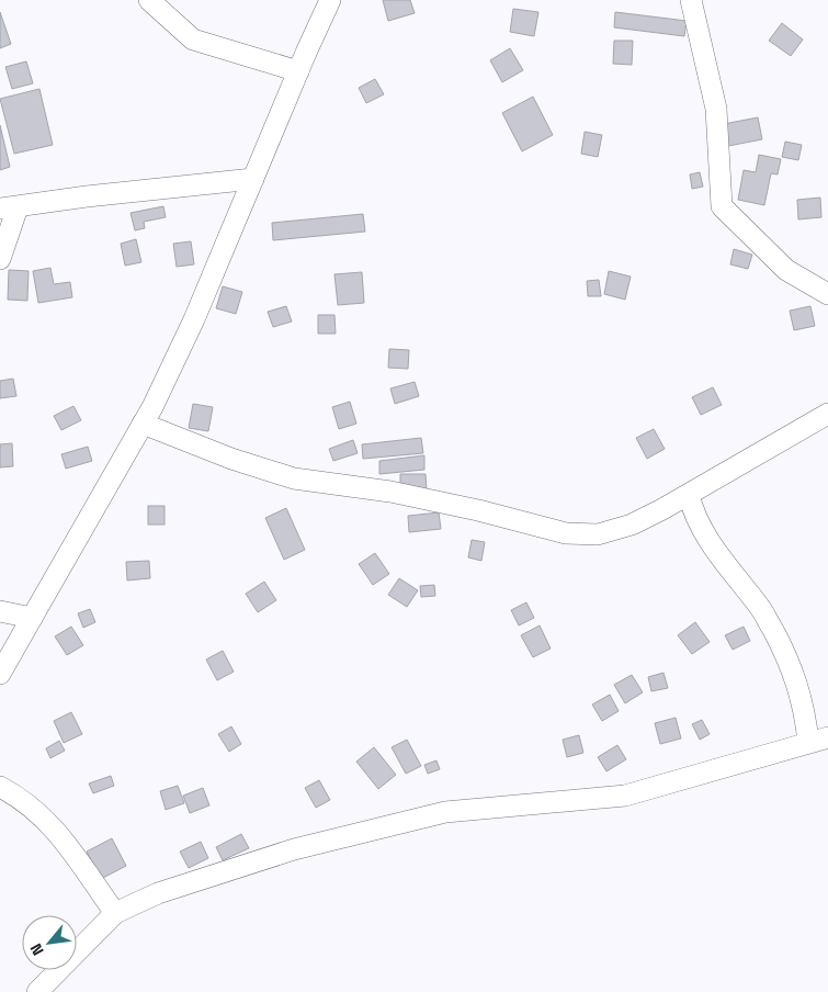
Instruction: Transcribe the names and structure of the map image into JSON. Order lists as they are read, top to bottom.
{
  "north": "bottom left"
}
